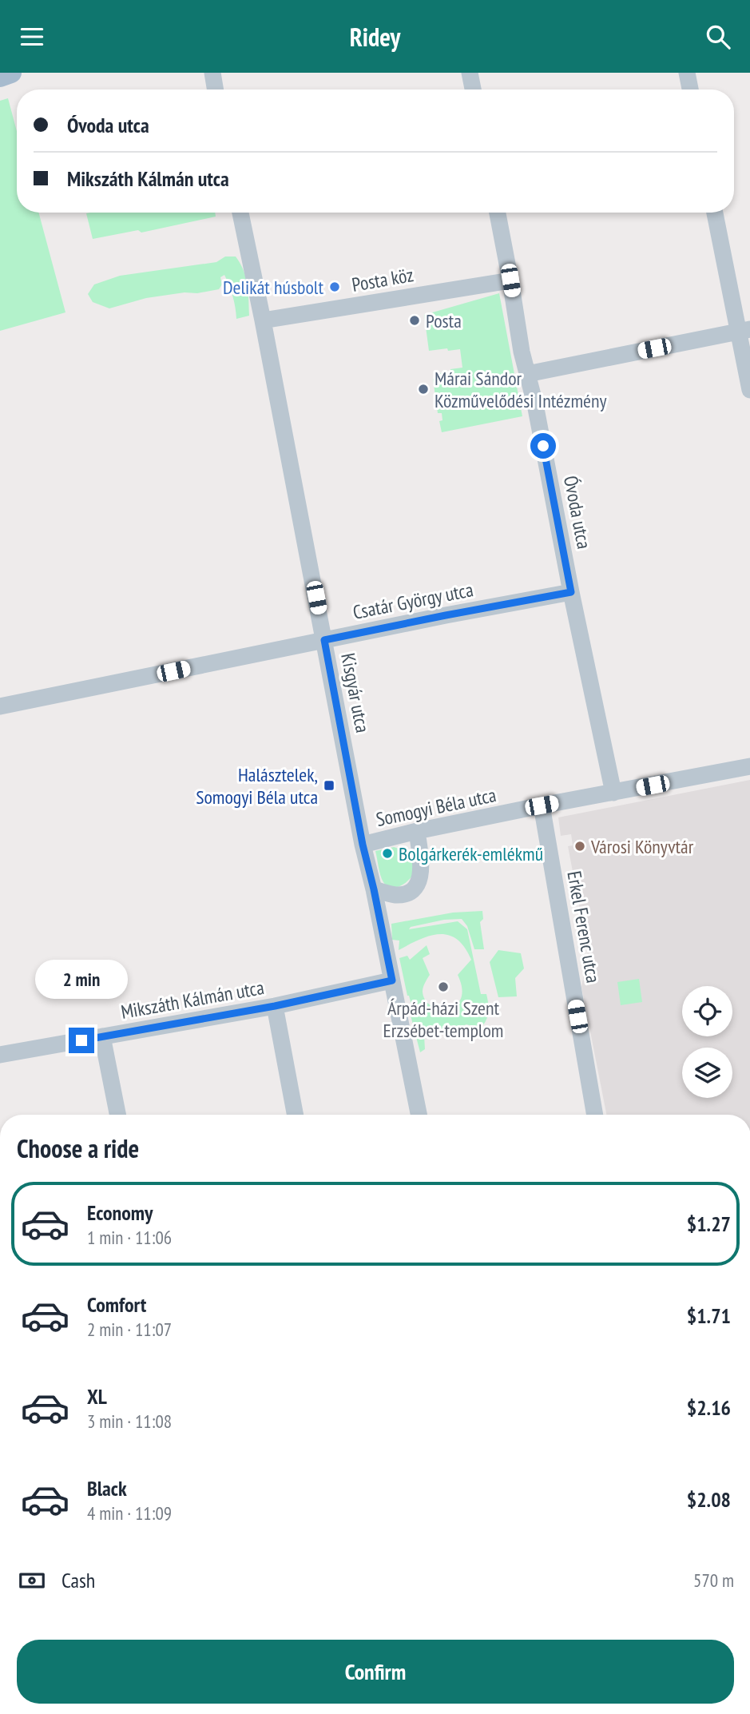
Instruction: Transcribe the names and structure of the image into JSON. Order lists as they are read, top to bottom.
{
  "streets": {
    "street": [
      "Posta köz",
      "Óvoda utca",
      "Csatár György utca",
      "Kisgyár utca",
      "Somogyi Béla utca",
      "Erkel Ferenc utca",
      "Mikszáth Kálmán utca"
    ]
  },
  "crossings": [
    ["Posta köz", "Óvoda utca"],
    ["Posta köz", "Kisgyár utca"],
    ["Óvoda utca", "Csatár György utca"],
    ["Óvoda utca", "Somogyi Béla utca"],
    ["Csatár György utca", "Kisgyár utca"],
    ["Kisgyár utca", "Somogyi Béla utca"],
    ["Kisgyár utca", "Mikszáth Kálmán utca"],
    ["Somogyi Béla utca", "Erkel Ferenc utca"]
  ],
  "places": {
    "other": [
      "Delikát húsbolt",
      "Posta",
      "Márai Sándor Közművelődési Intézmény",
      "Városi Könyvtár",
      "Bolgárkerék-emlékmű",
      "Árpád-házi Szent Erzsébet-templom"
    ],
    "transit": ["Halásztelek, Somogyi Béla utca"]
  },
  "page": {
    "header": "Ridey",
    "banner": ["Óvoda utca", "Mikszáth Kálmán utca"],
    "bubble": "2 min",
    "heading": "Choose a ride",
    "list": [
      {
        "name": "Economy",
        "note": "1 min · 11:06",
        "value": "$1.27"
      },
      {
        "name": "Comfort",
        "note": "2 min · 11:07",
        "value": "$1.71"
      },
      {
        "name": "XL",
        "note": "3 min · 11:08",
        "value": "$2.16"
      },
      {
        "name": "Black",
        "note": "4 min · 11:09",
        "value": "$2.08"
      }
    ],
    "pay": ["Cash", "570 m"],
    "buttons": "Confirm"
  }
}
